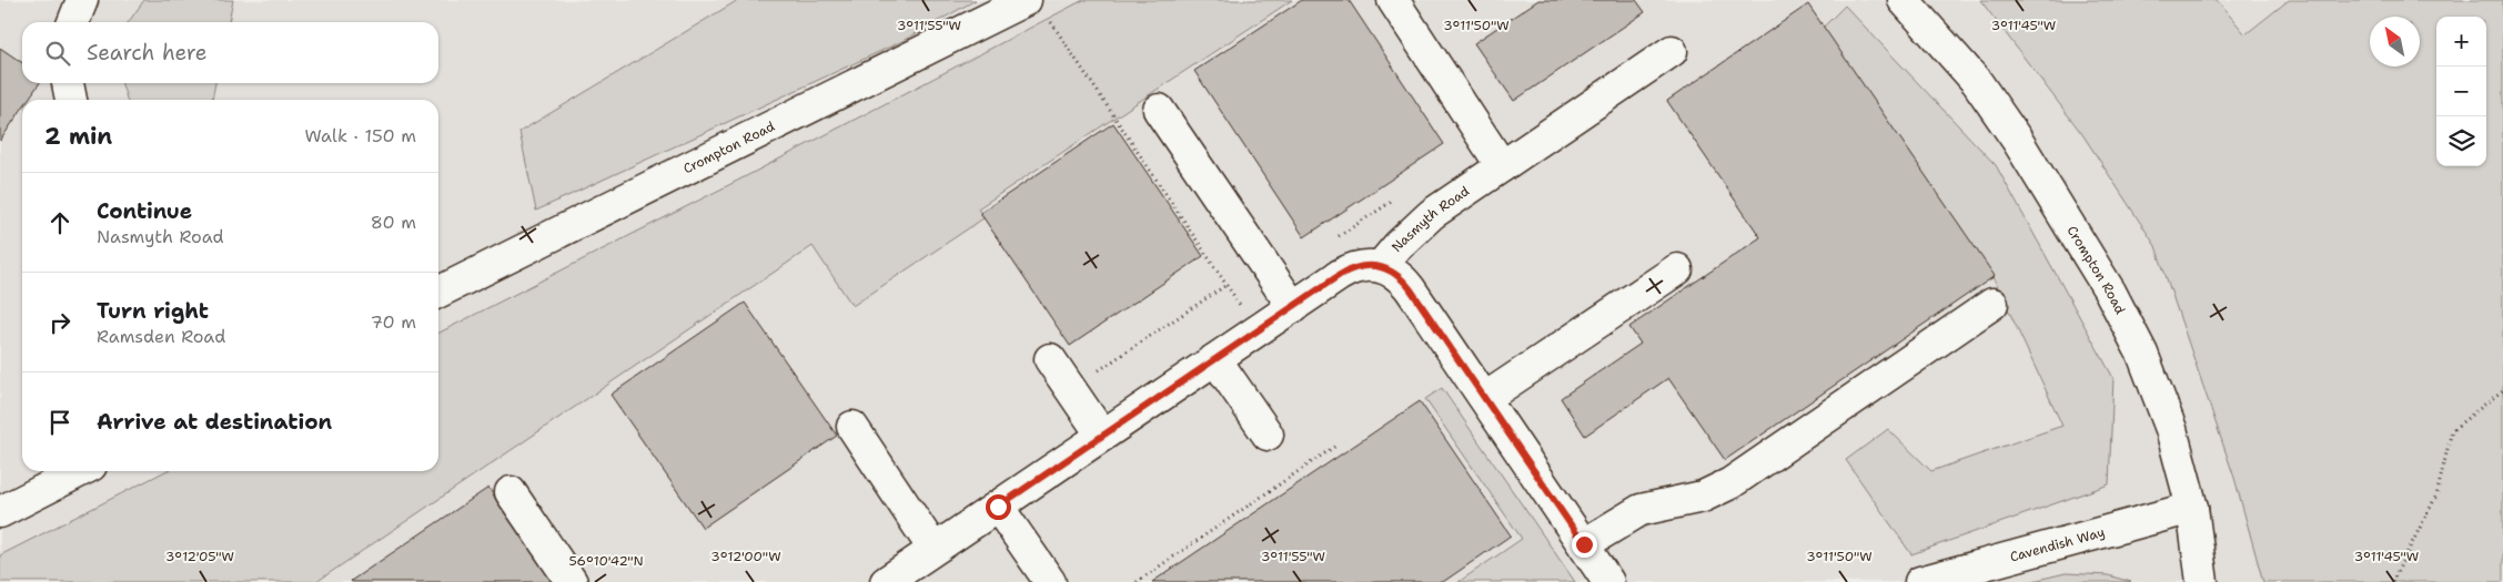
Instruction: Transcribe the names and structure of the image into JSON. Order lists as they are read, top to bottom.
{
  "streets": {
    "street": ["Crompton Road", "Nasmyth Road", "Cavendish Way"]
  },
  "crossings": [
    ["Crompton Road", "Cavendish Way"]
  ],
  "north": "top left",
  "page": {
    "map_buttons": ["+", "−"],
    "search": "Search here",
    "heading": ["2 min", "Walk · 150 m"],
    "list": [
      ["Continue", "Nasmyth Road", "80 m"],
      ["Turn right", "Ramsden Road", "70 m"],
      "Arrive at destination"
    ]
  },
  "coordinates": [
    "3°11'50\"W",
    "3°11'55\"W",
    "3°11'45\"W",
    "3°12'05\"W",
    "3°12'00\"W",
    "56°10'42\"N"
  ]
}
